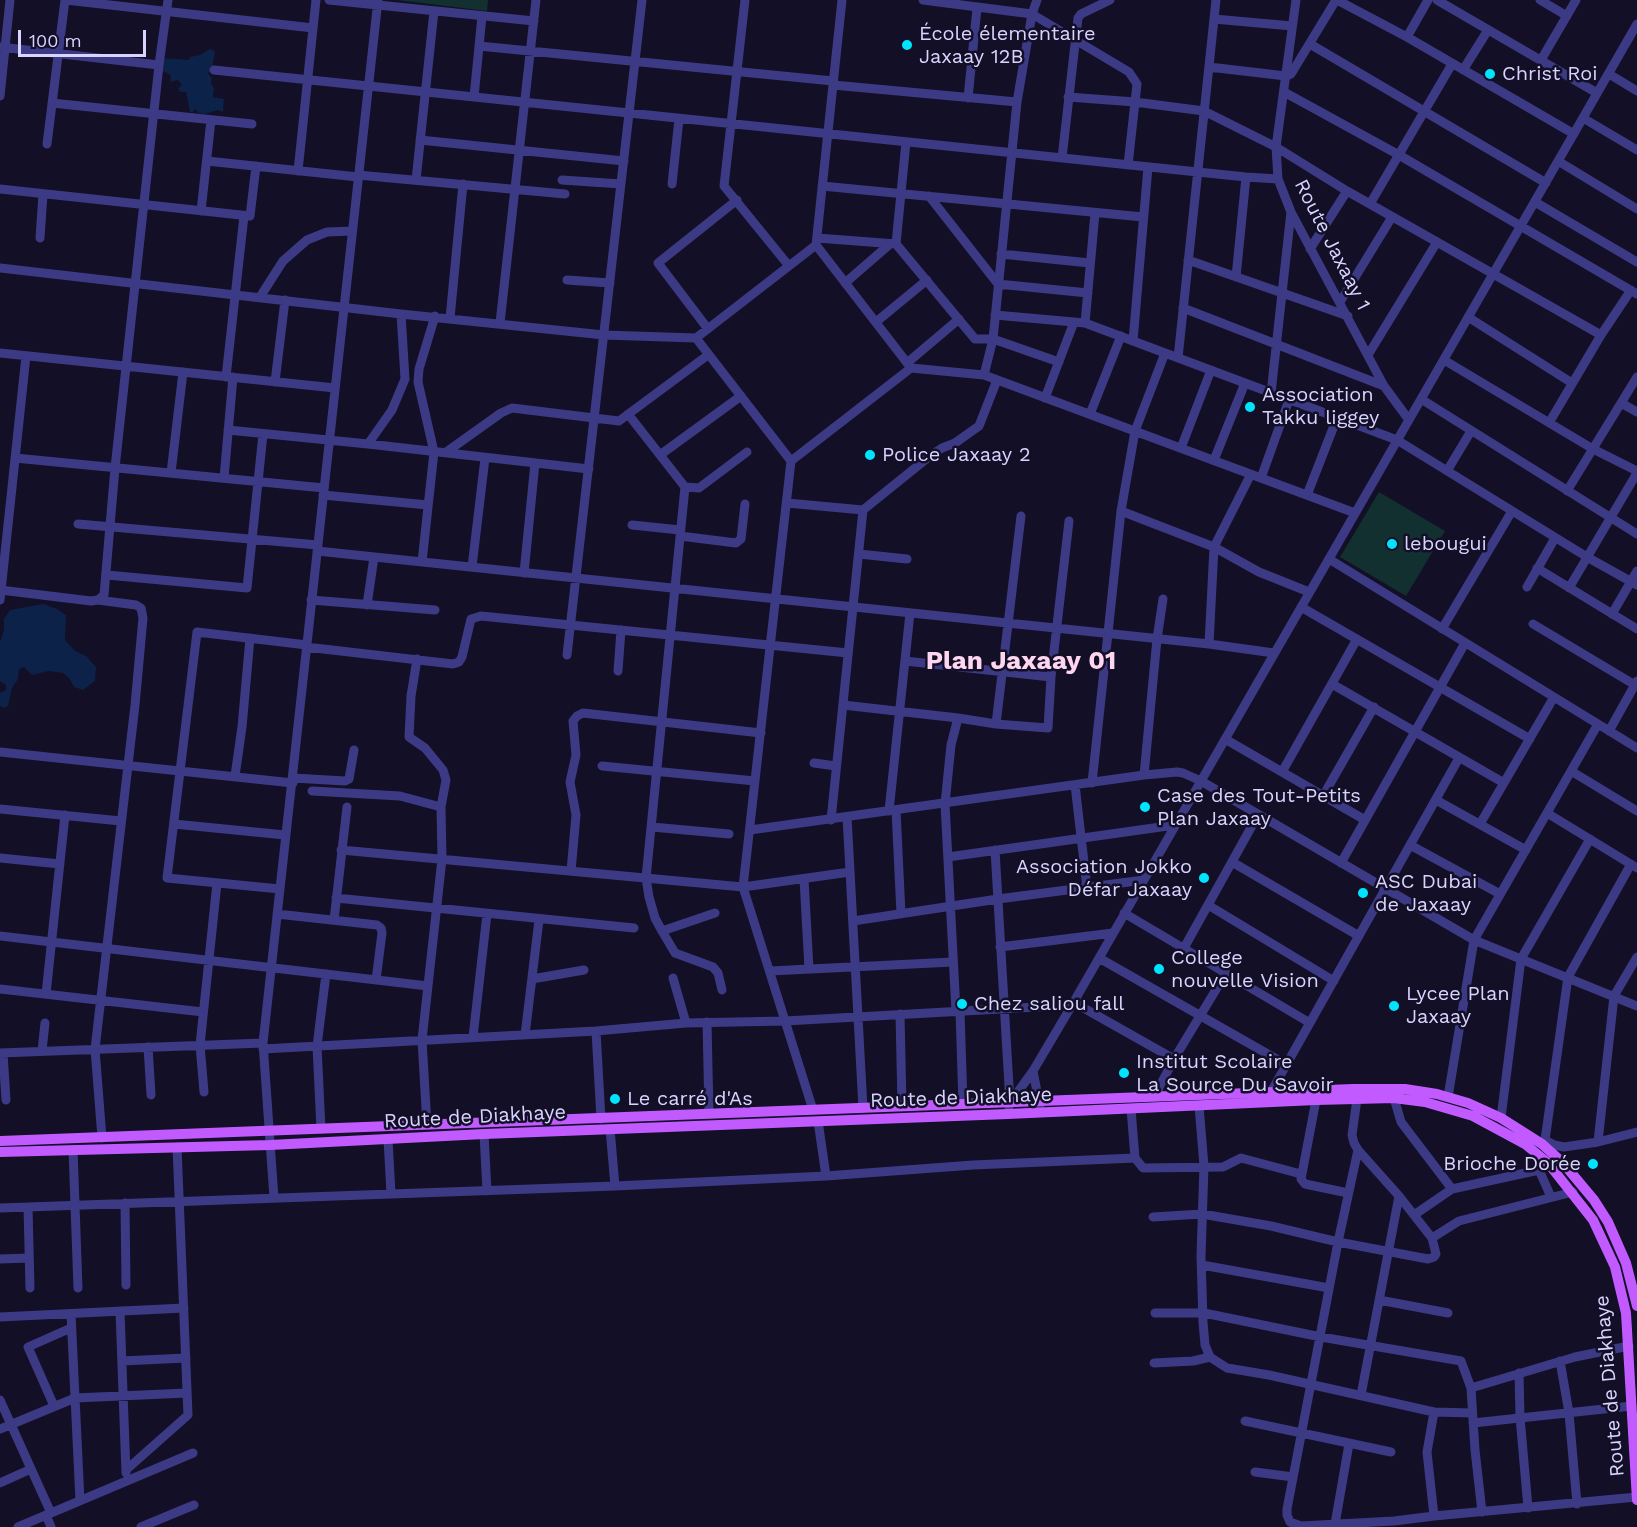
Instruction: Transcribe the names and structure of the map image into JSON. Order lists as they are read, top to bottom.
{
  "streets": {
    "main road": ["Route de Diakhaye"],
    "street": ["Route Jaxaay 1"]
  },
  "districts": ["Plan Jaxaay 01"],
  "places": [
    "École élementaire Jaxaay 12B",
    "Christ Roi",
    "Association Takku liggey",
    "Police Jaxaay 2",
    "lebougui",
    "Case des Tout-Petits Plan Jaxaay",
    "Association Jokko Défar Jaxaay",
    "ASC Dubai de Jaxaay",
    "College nouvelle Vision",
    "Chez saliou fall",
    "Lycee Plan Jaxaay",
    "Institut Scolaire La Source Du Savoir",
    "Le carré d'As",
    "Brioche Dorée"
  ],
  "scale_bar": "100 m"
}
